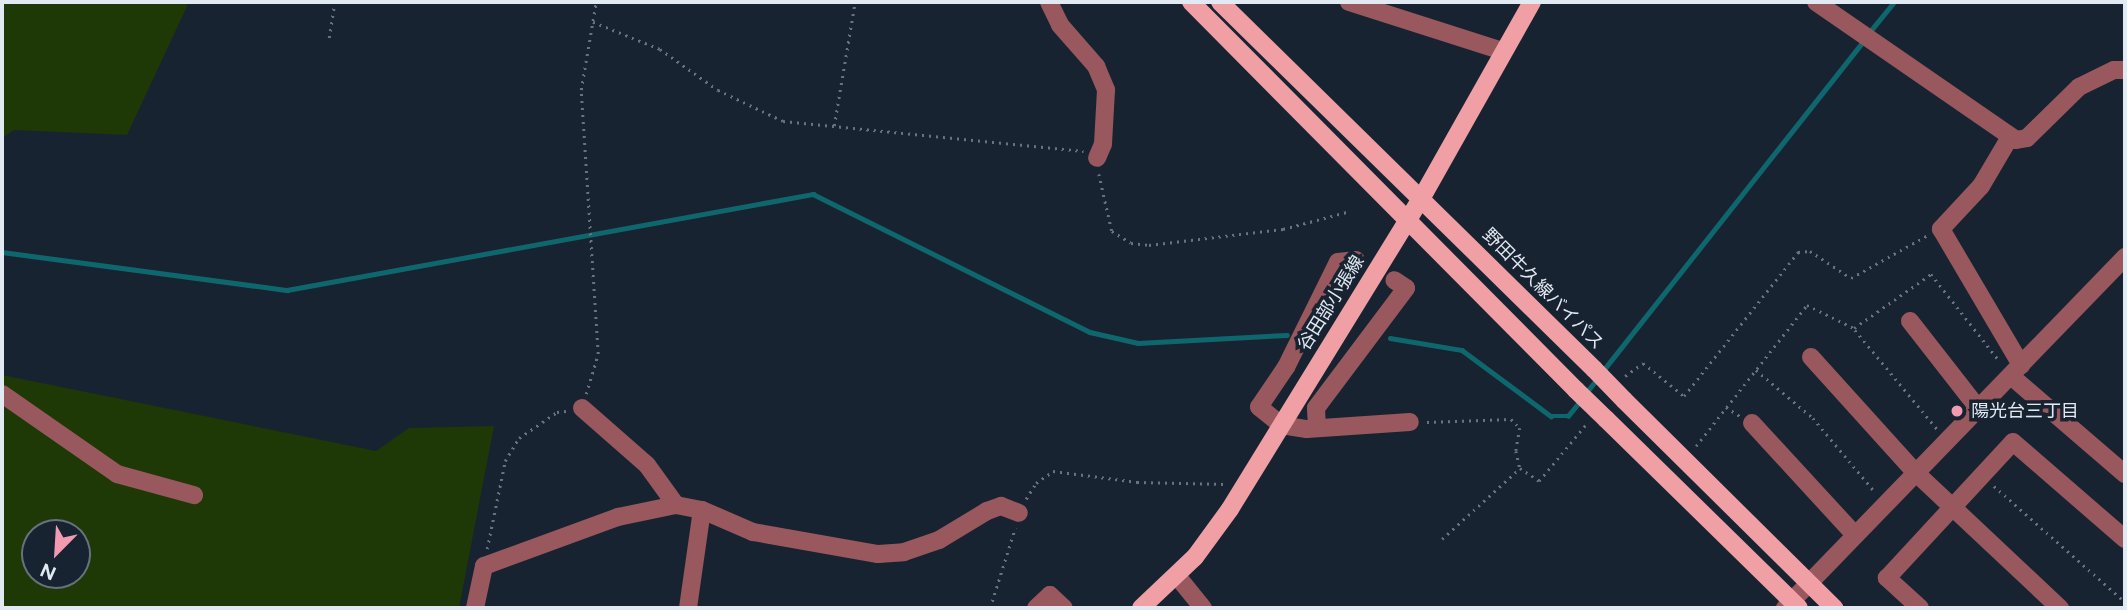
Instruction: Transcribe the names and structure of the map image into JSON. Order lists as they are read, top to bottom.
{
  "streets": {
    "main road": ["野田牛久線バイパス", "谷田部小張線"]
  },
  "crossings": [
    ["野田牛久線バイパス", "谷田部小張線"]
  ],
  "places": ["陽光台三丁目"],
  "north": "bottom left"
}
